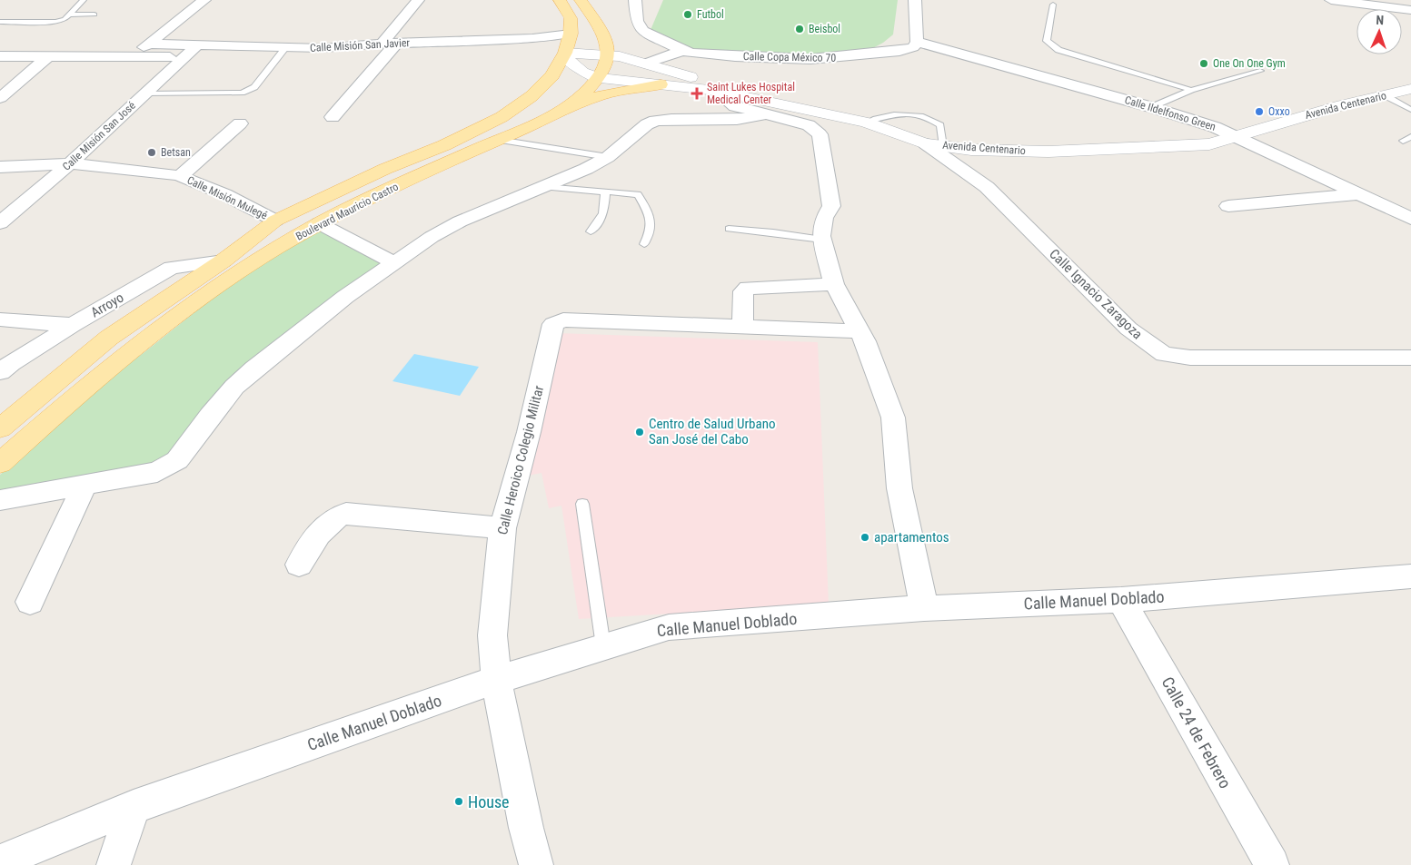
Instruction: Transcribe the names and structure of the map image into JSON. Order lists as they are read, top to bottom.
{
  "streets": {
    "main road": ["Avenida Centenario", "Boulevard Mauricio Castro"],
    "street": [
      "Calle Misión San Javier",
      "Calle Copa México 70",
      "Calle Ildelfonso Green",
      "Calle Misión San José",
      "Calle Misión Mulegé",
      "Calle Ignacio Zaragoza",
      "Arroyo",
      "Calle Heroico Colegio Militar",
      "Calle Manuel Doblado",
      "Calle 24 de Febrero"
    ]
  },
  "crossings": [
    ["Calle Misión San Javier", "Calle Misión San José"],
    ["Calle Misión San Javier", "Boulevard Mauricio Castro"],
    ["Calle Copa México 70", "Avenida Centenario"],
    ["Calle Copa México 70", "Calle Ildelfonso Green"],
    ["Avenida Centenario", "Calle Ildelfonso Green"],
    ["Avenida Centenario", "Boulevard Mauricio Castro"],
    ["Avenida Centenario", "Calle Ignacio Zaragoza"],
    ["Calle Misión San José", "Calle Misión Mulegé"],
    ["Calle Misión Mulegé", "Boulevard Mauricio Castro"],
    ["Boulevard Mauricio Castro", "Arroyo"],
    ["Calle Heroico Colegio Militar", "Calle Manuel Doblado"],
    ["Calle Manuel Doblado", "Calle 24 de Febrero"]
  ],
  "places": {
    "other": [
      "Futbol",
      "Beisbol",
      "One On One Gym",
      "Oxxo",
      "Betsan",
      "Centro de Salud Urbano San José del Cabo",
      "apartamentos",
      "House"
    ],
    "health": ["Saint Lukes Hospital Medical Center"]
  },
  "north": "top"
}
